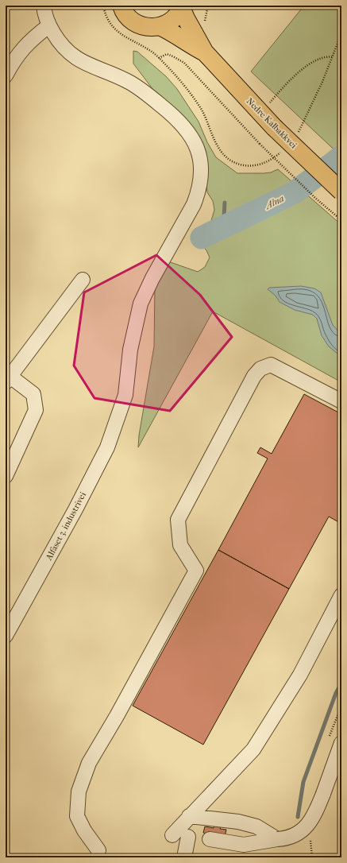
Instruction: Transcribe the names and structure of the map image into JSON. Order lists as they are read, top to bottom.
{
  "streets": {
    "highway": ["Nedre Kalbakkvei"],
    "lane": ["Alfaset 3. industrivei"]
  },
  "water": ["Alna"]
}
